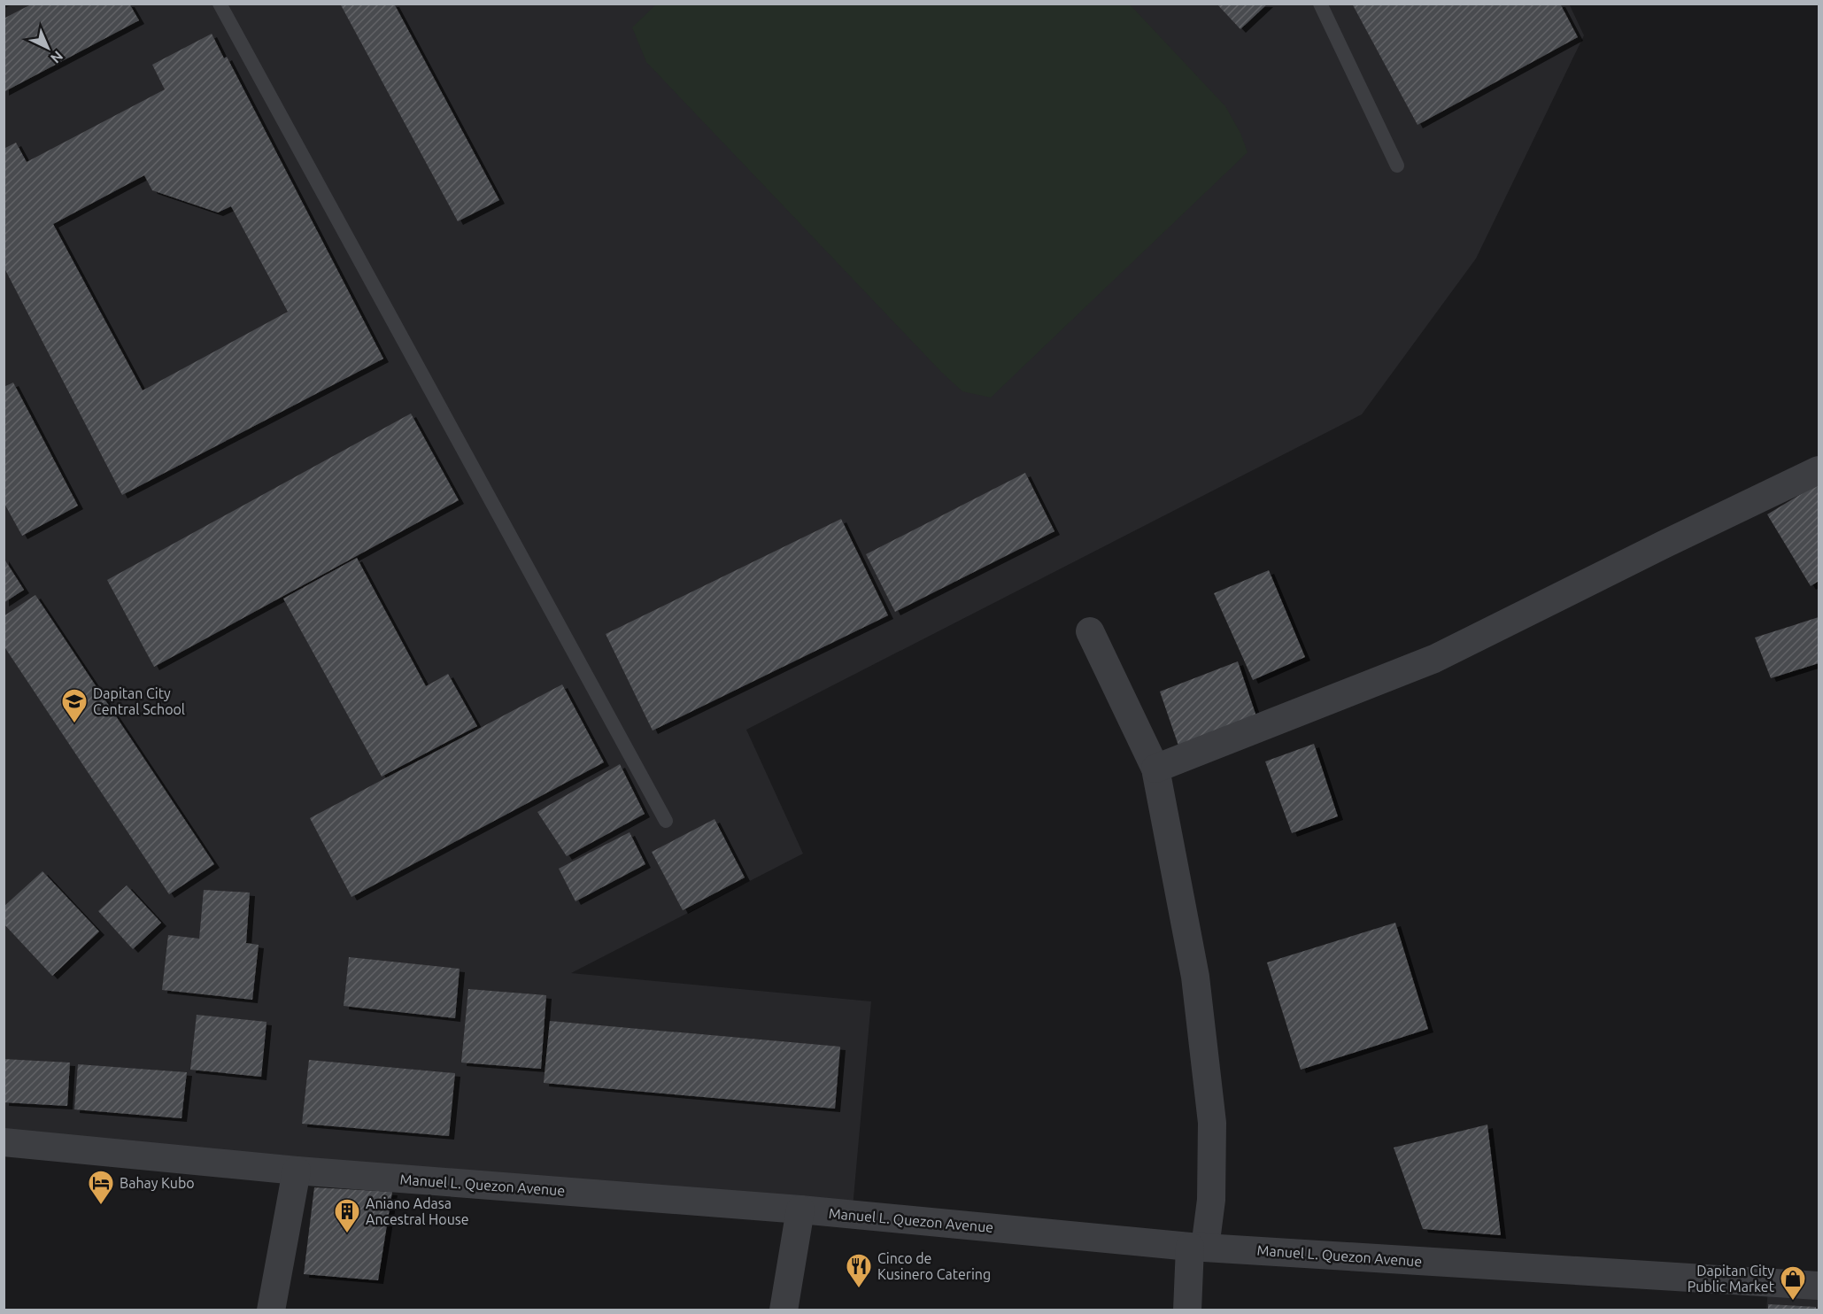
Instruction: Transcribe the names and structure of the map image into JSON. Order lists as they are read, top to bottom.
{
  "streets": {
    "street": ["Manuel L. Quezon Avenue"]
  },
  "places": {
    "school or university": ["Dapitan City Central School"],
    "hotel": ["Bahay Kubo"],
    "building": ["Aniano Adasa Ancestral House"],
    "restaurant": ["Cinco de Kusinero Catering"],
    "shop": ["Dapitan City Public Market"]
  },
  "north": "bottom right"
}
